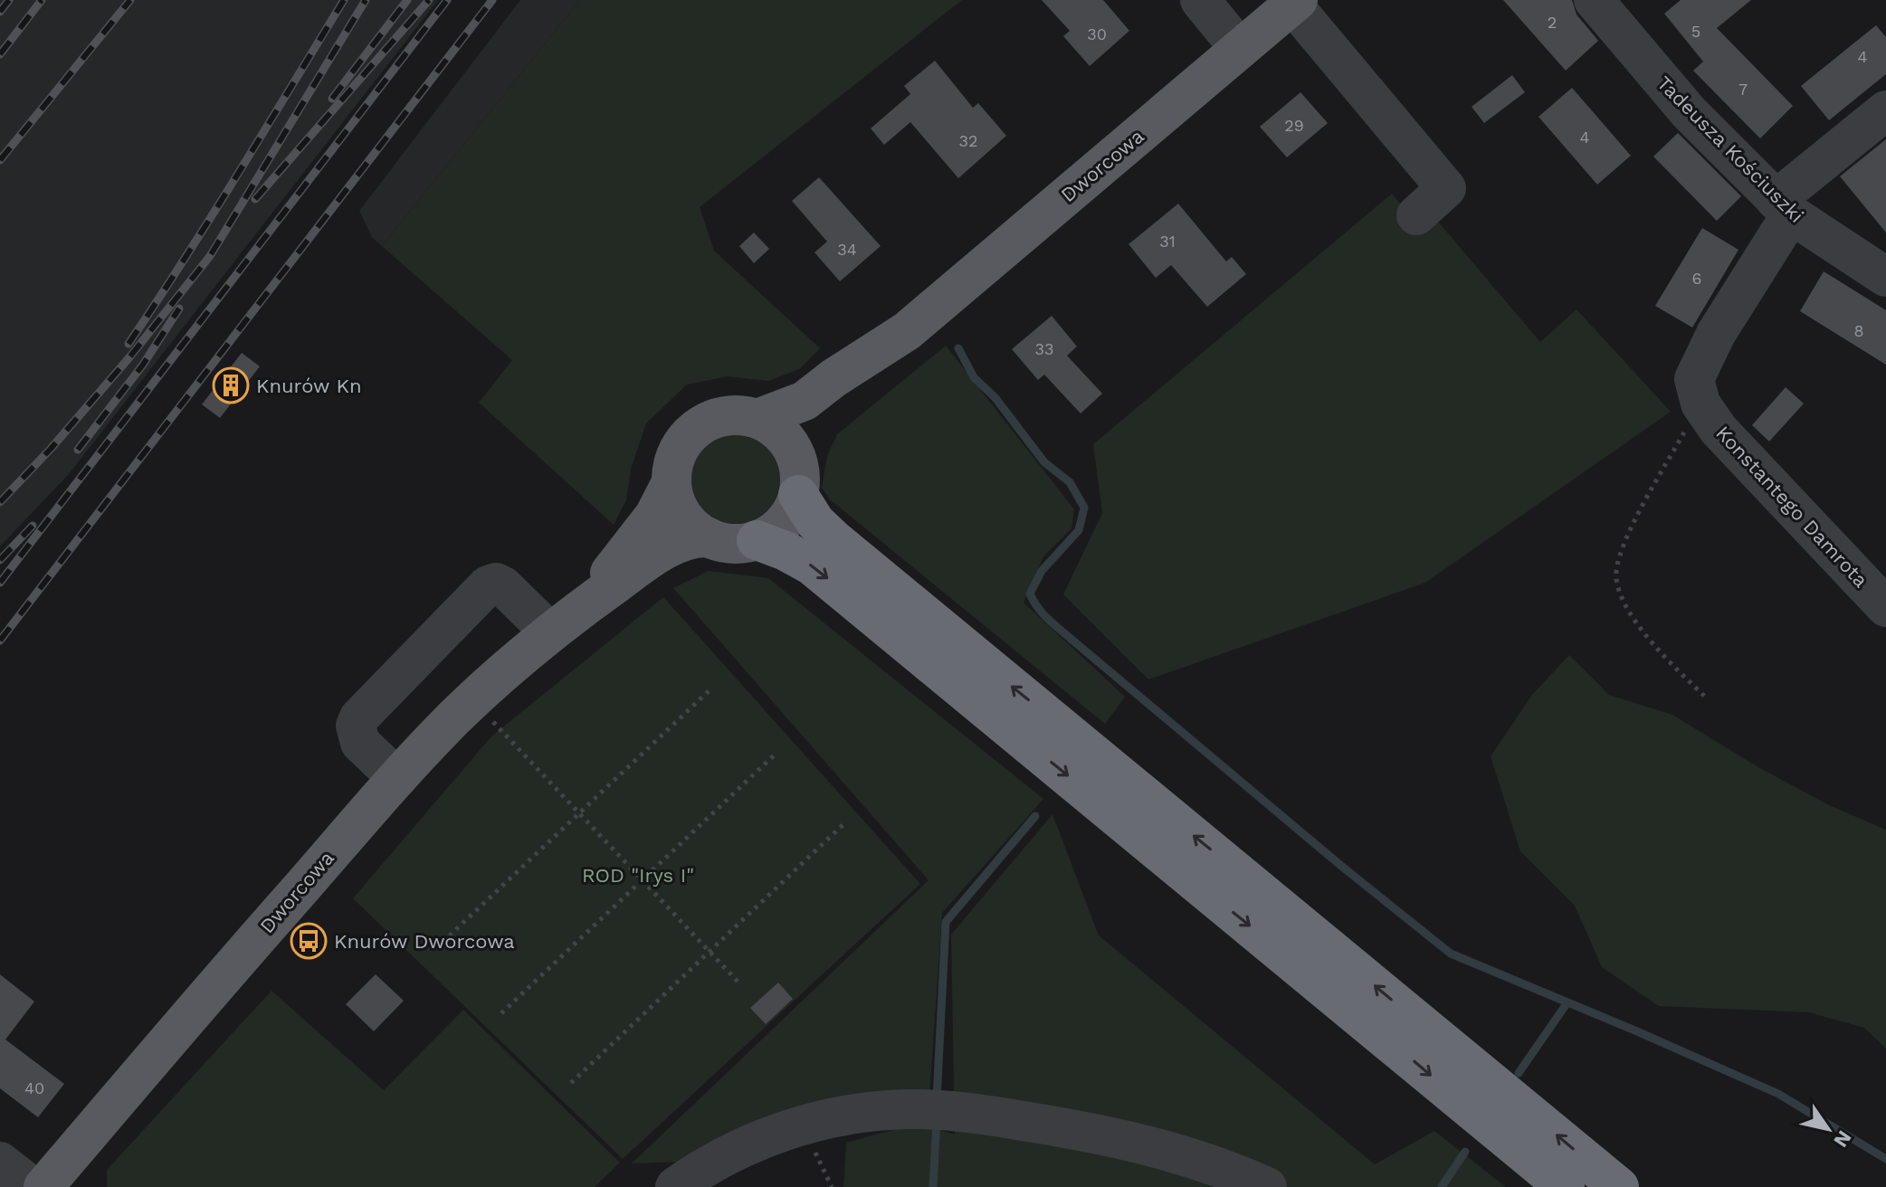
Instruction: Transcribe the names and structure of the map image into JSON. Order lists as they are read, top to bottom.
{
  "streets": {
    "main road": ["Dworcowa"],
    "street": ["Tadeusza Kościuszki", "Konstantego Damrota"]
  },
  "parks": ["ROD \"Irys I\""],
  "places": {
    "building": ["Knurów Kn"],
    "bus stop": ["Knurów Dworcowa"]
  },
  "house_numbers": [
    "2",
    "5",
    "30",
    "4",
    "7",
    "29",
    "4",
    "32",
    "31",
    "34",
    "6",
    "8",
    "33",
    "40"
  ],
  "north": "bottom right"
}
